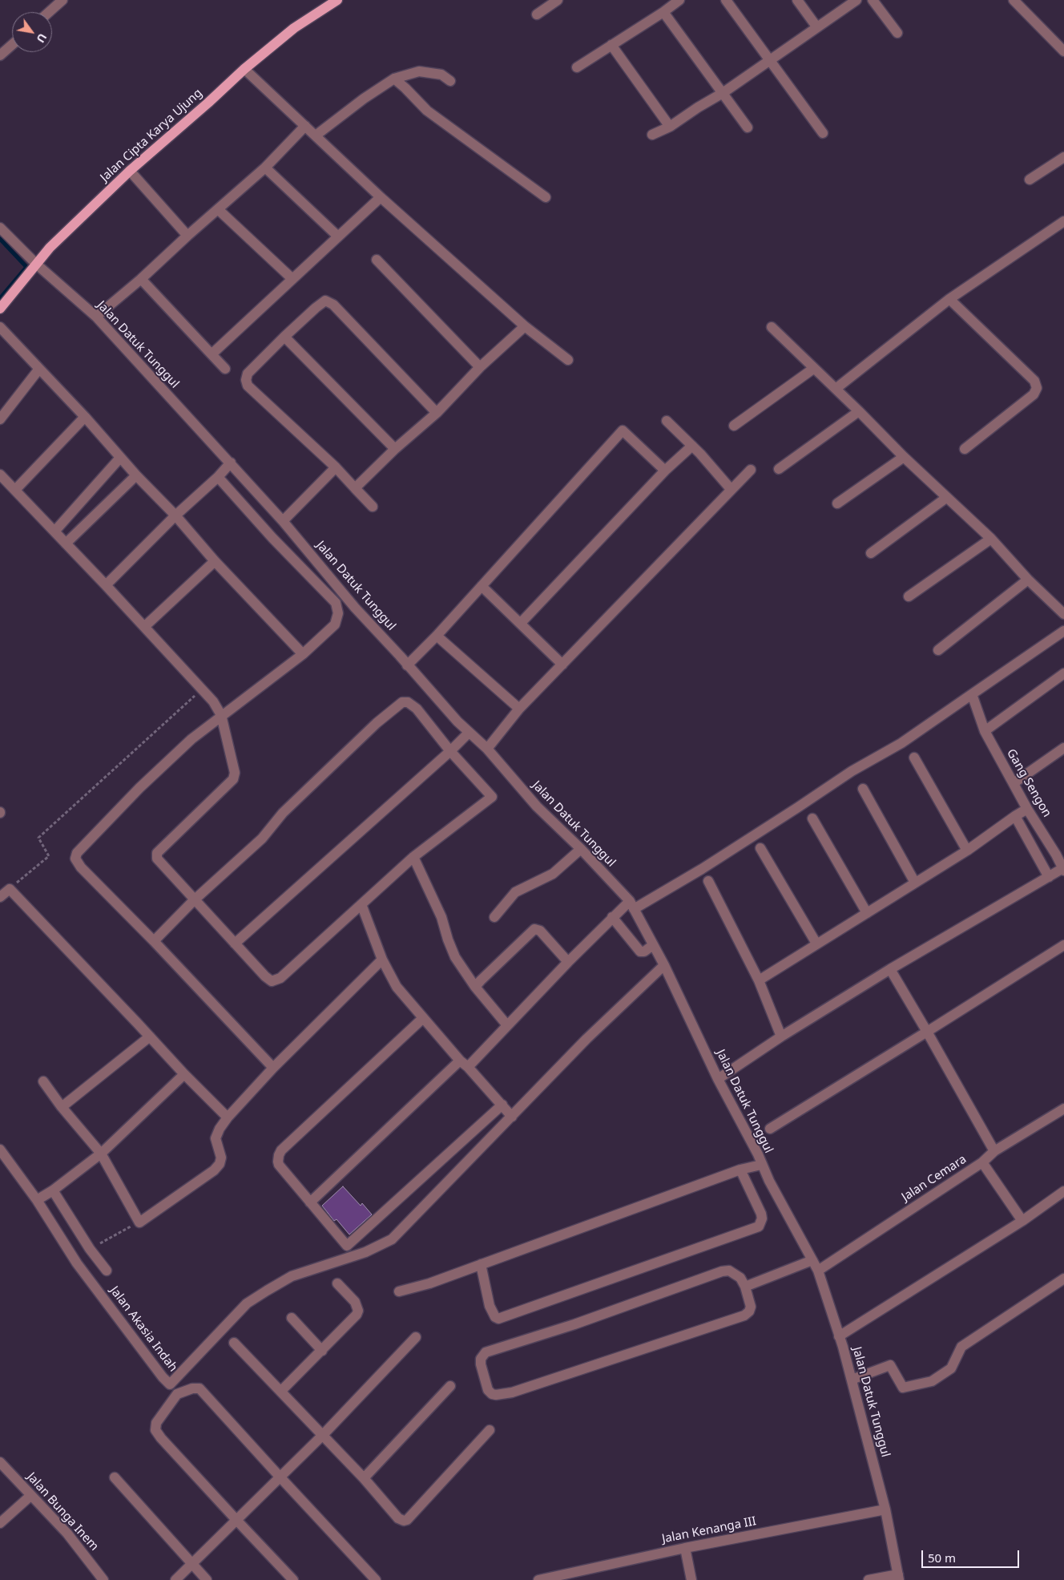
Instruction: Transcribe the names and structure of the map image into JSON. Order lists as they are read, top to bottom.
{
  "streets": {
    "main road": ["Jalan Cipta Karya Ujung"],
    "street": [
      "Jalan Datuk Tunggul",
      "Gang Sengon",
      "Jalan Cemara",
      "Jalan Akasia Indah",
      "Jalan Bunga Inem",
      "Jalan Kenanga III"
    ]
  },
  "crossings": [
    ["Jalan Cipta Karya Ujung", "Jalan Datuk Tunggul"],
    ["Jalan Datuk Tunggul", "Jalan Cemara"],
    ["Jalan Datuk Tunggul", "Jalan Akasia Indah"],
    ["Jalan Datuk Tunggul", "Jalan Kenanga III"]
  ],
  "scale_bar": "50 m",
  "north": "bottom right"
}
